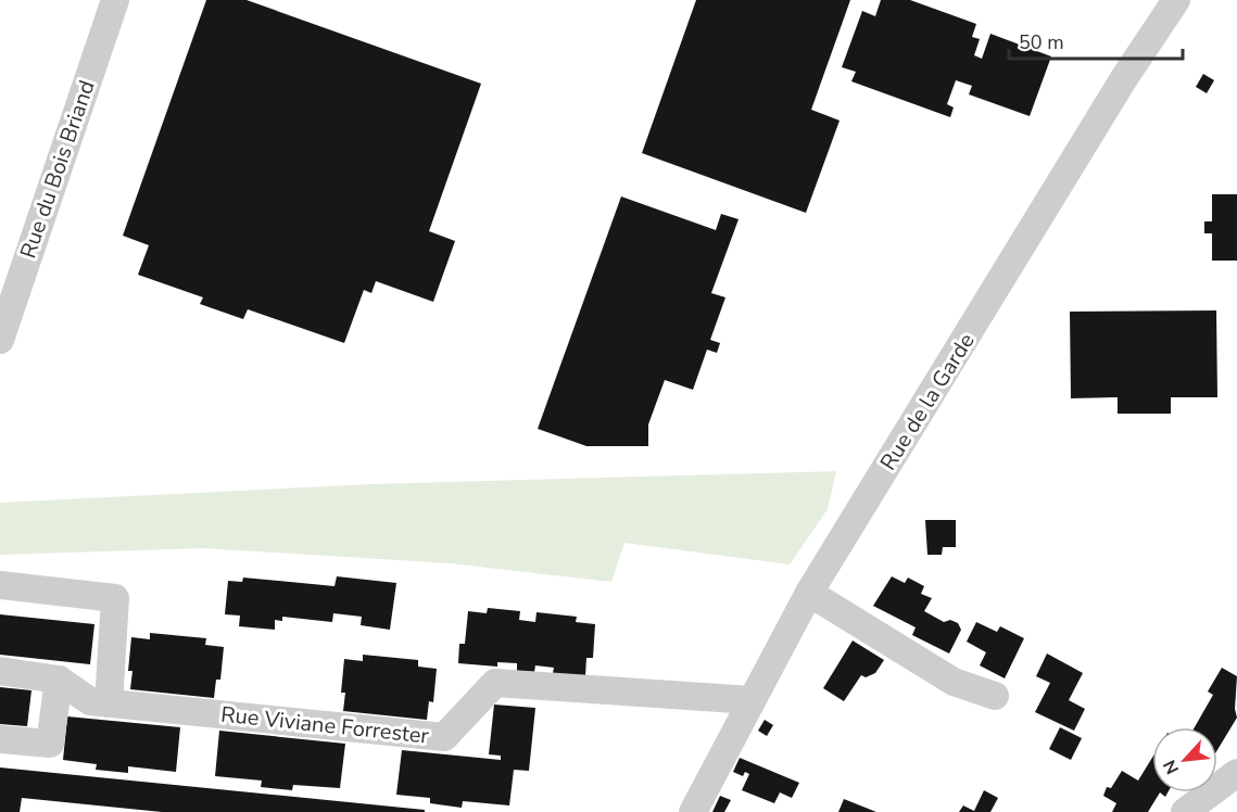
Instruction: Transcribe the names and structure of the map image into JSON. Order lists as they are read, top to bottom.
{
  "streets": {
    "street": ["Rue du Bois Briand", "Rue de la Garde", "Rue Viviane Forrester"]
  },
  "crossings": [
    ["Rue de la Garde", "Rue Viviane Forrester"]
  ],
  "scale_bar": "50 m",
  "north": "bottom left"
}
